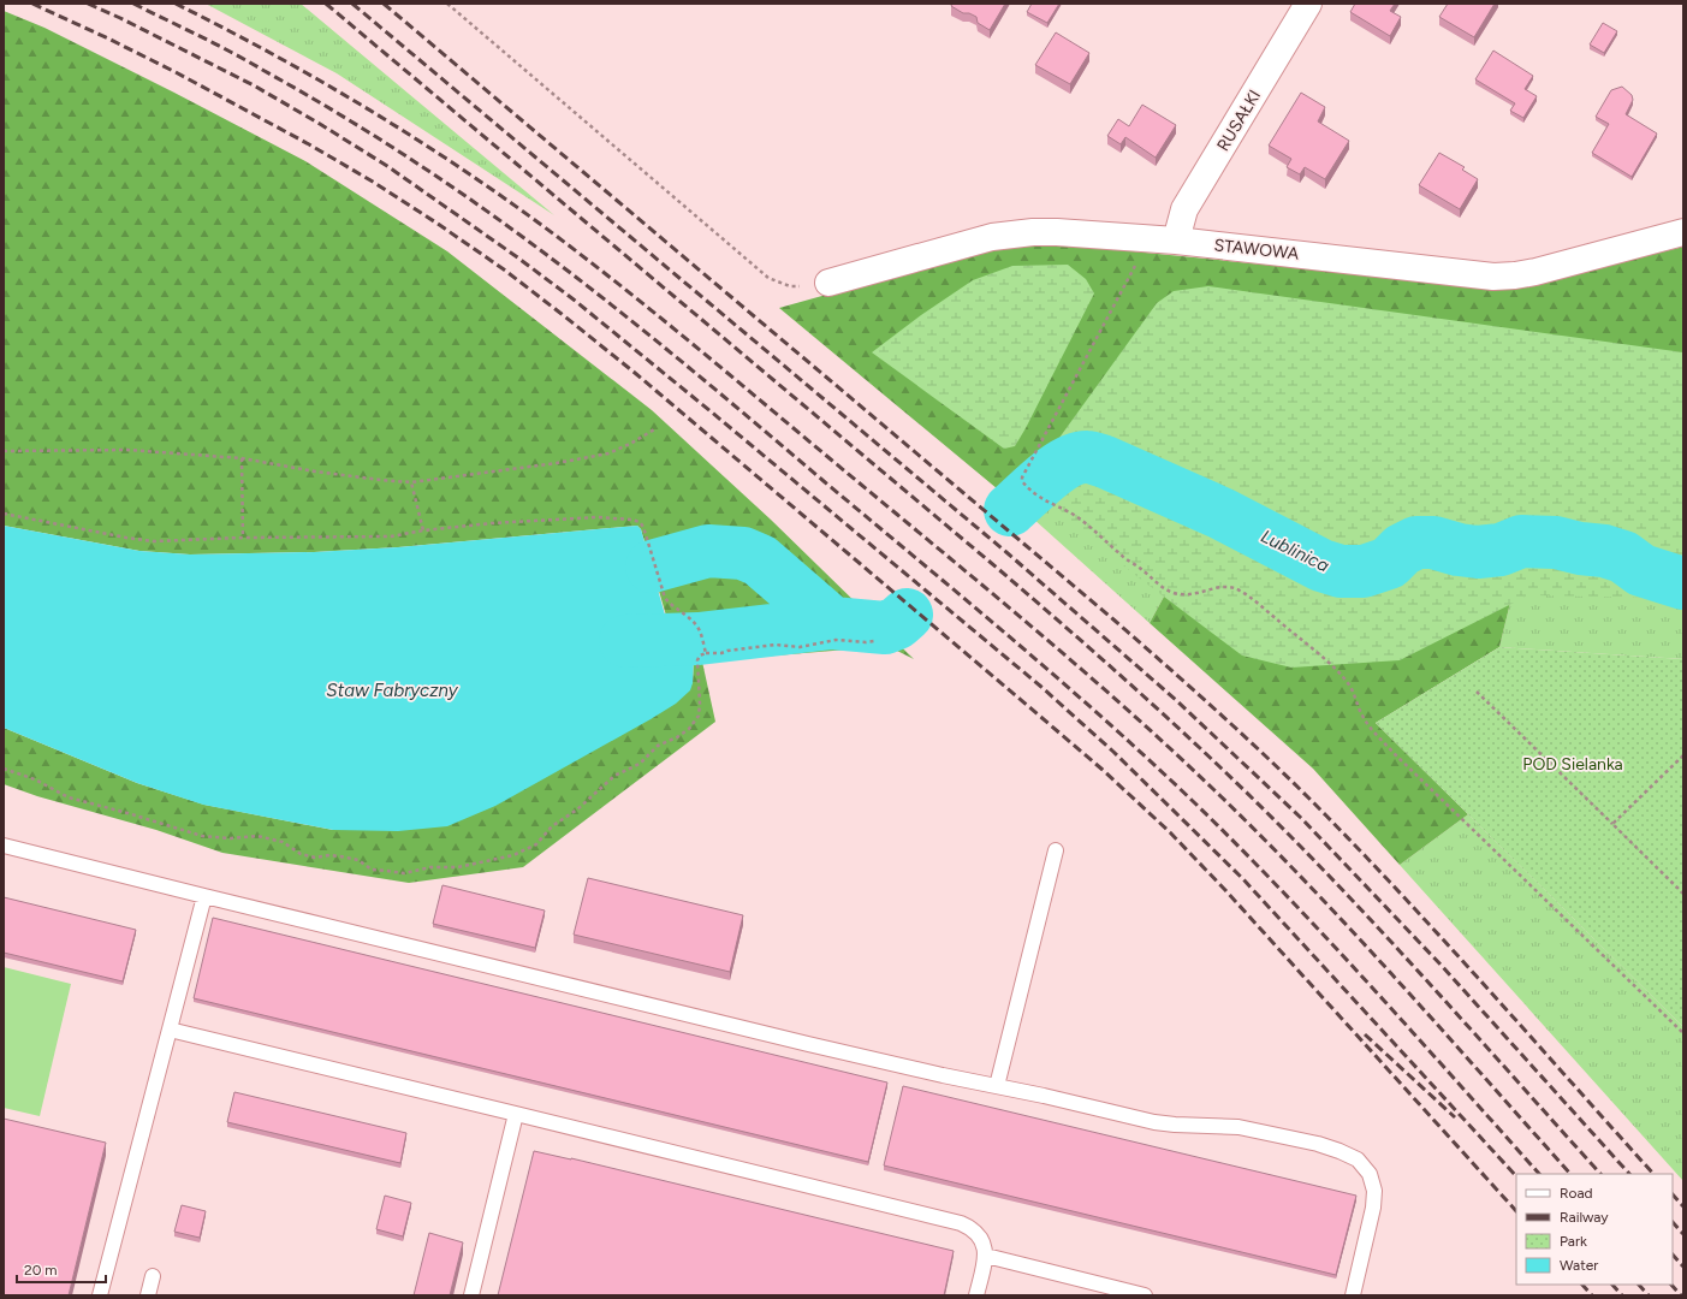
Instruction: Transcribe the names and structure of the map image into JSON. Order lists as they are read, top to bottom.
{
  "streets": {
    "street": ["RUSAŁKI", "STAWOWA"]
  },
  "crossings": [
    ["RUSAŁKI", "STAWOWA"]
  ],
  "water": ["Lublinica", "Staw Fabryczny"],
  "parks": ["POD Sielanka"],
  "legend": [
    "Road",
    "Railway",
    "Park",
    "Water"
  ],
  "scale_bar": "20 m"
}
